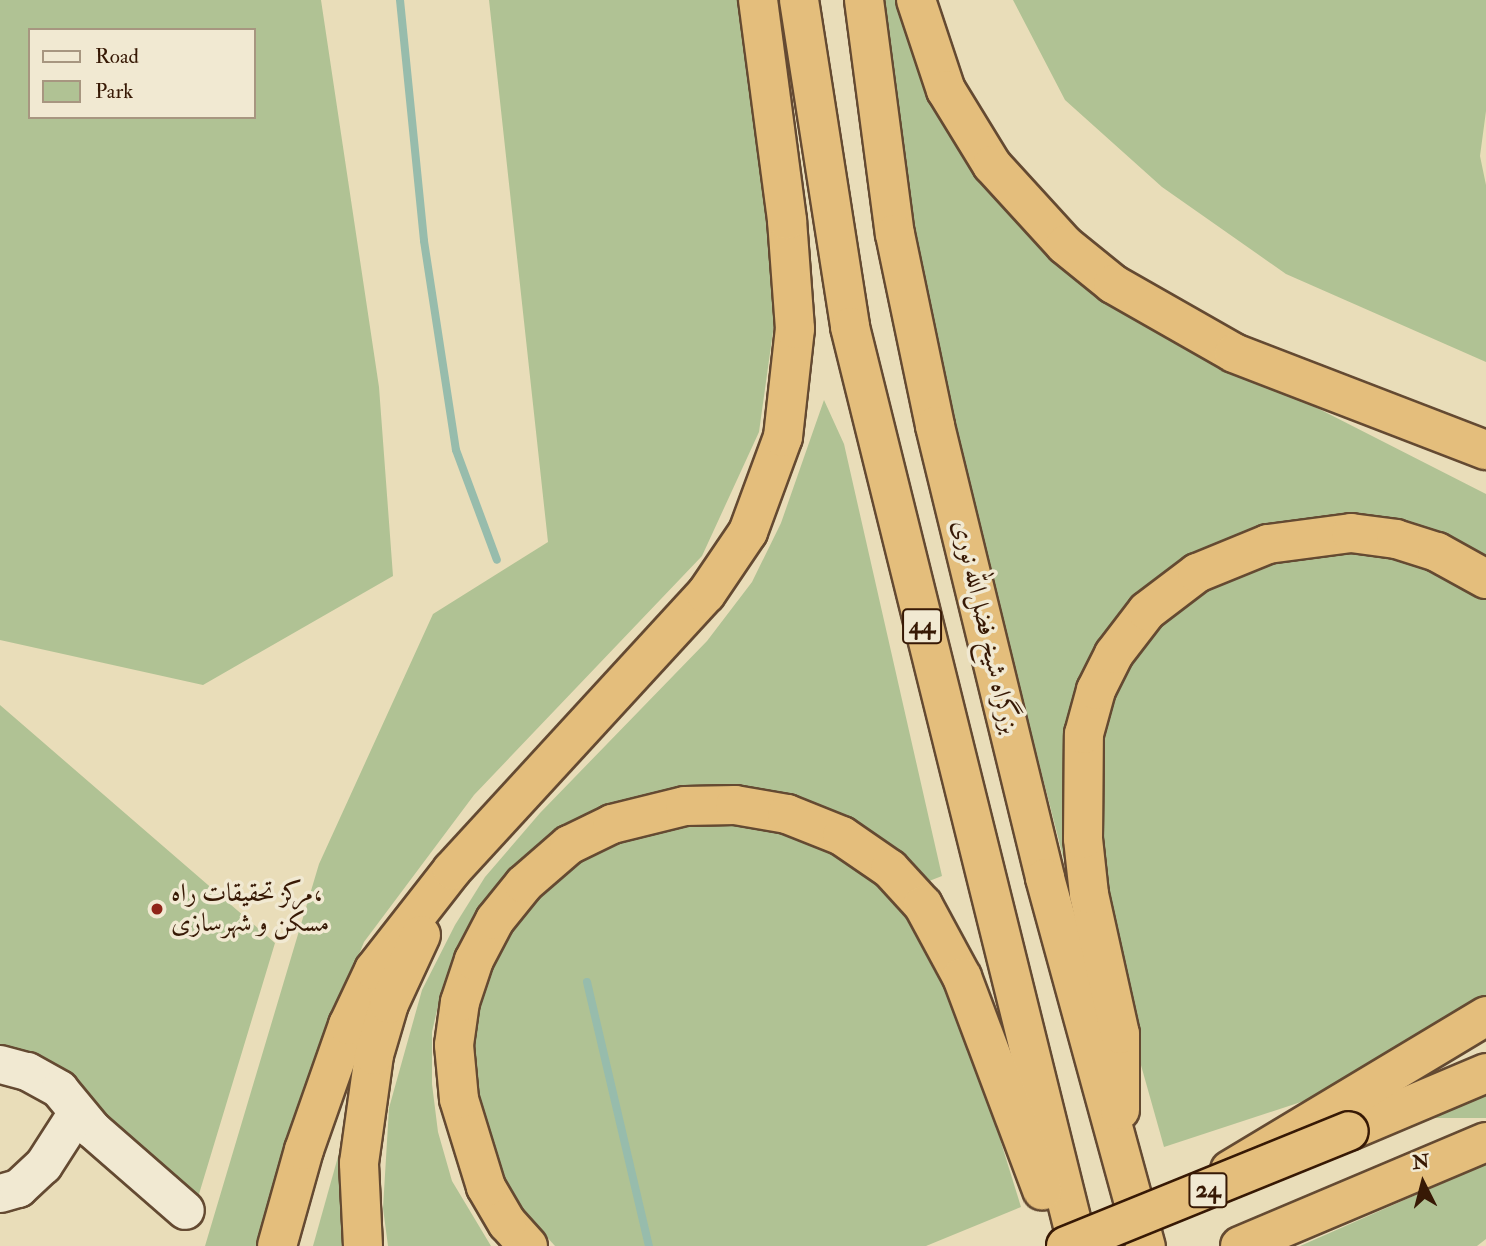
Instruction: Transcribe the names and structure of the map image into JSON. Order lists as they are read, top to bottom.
{
  "streets": {
    "highway": ["44", "بزرگراه شیخ فضل‌الله نوری", "24"]
  },
  "places": ["مرکز تحقیقات راه، مسکن و شهرسازی"],
  "legend": ["Road", "Park"],
  "north": "top"
}
